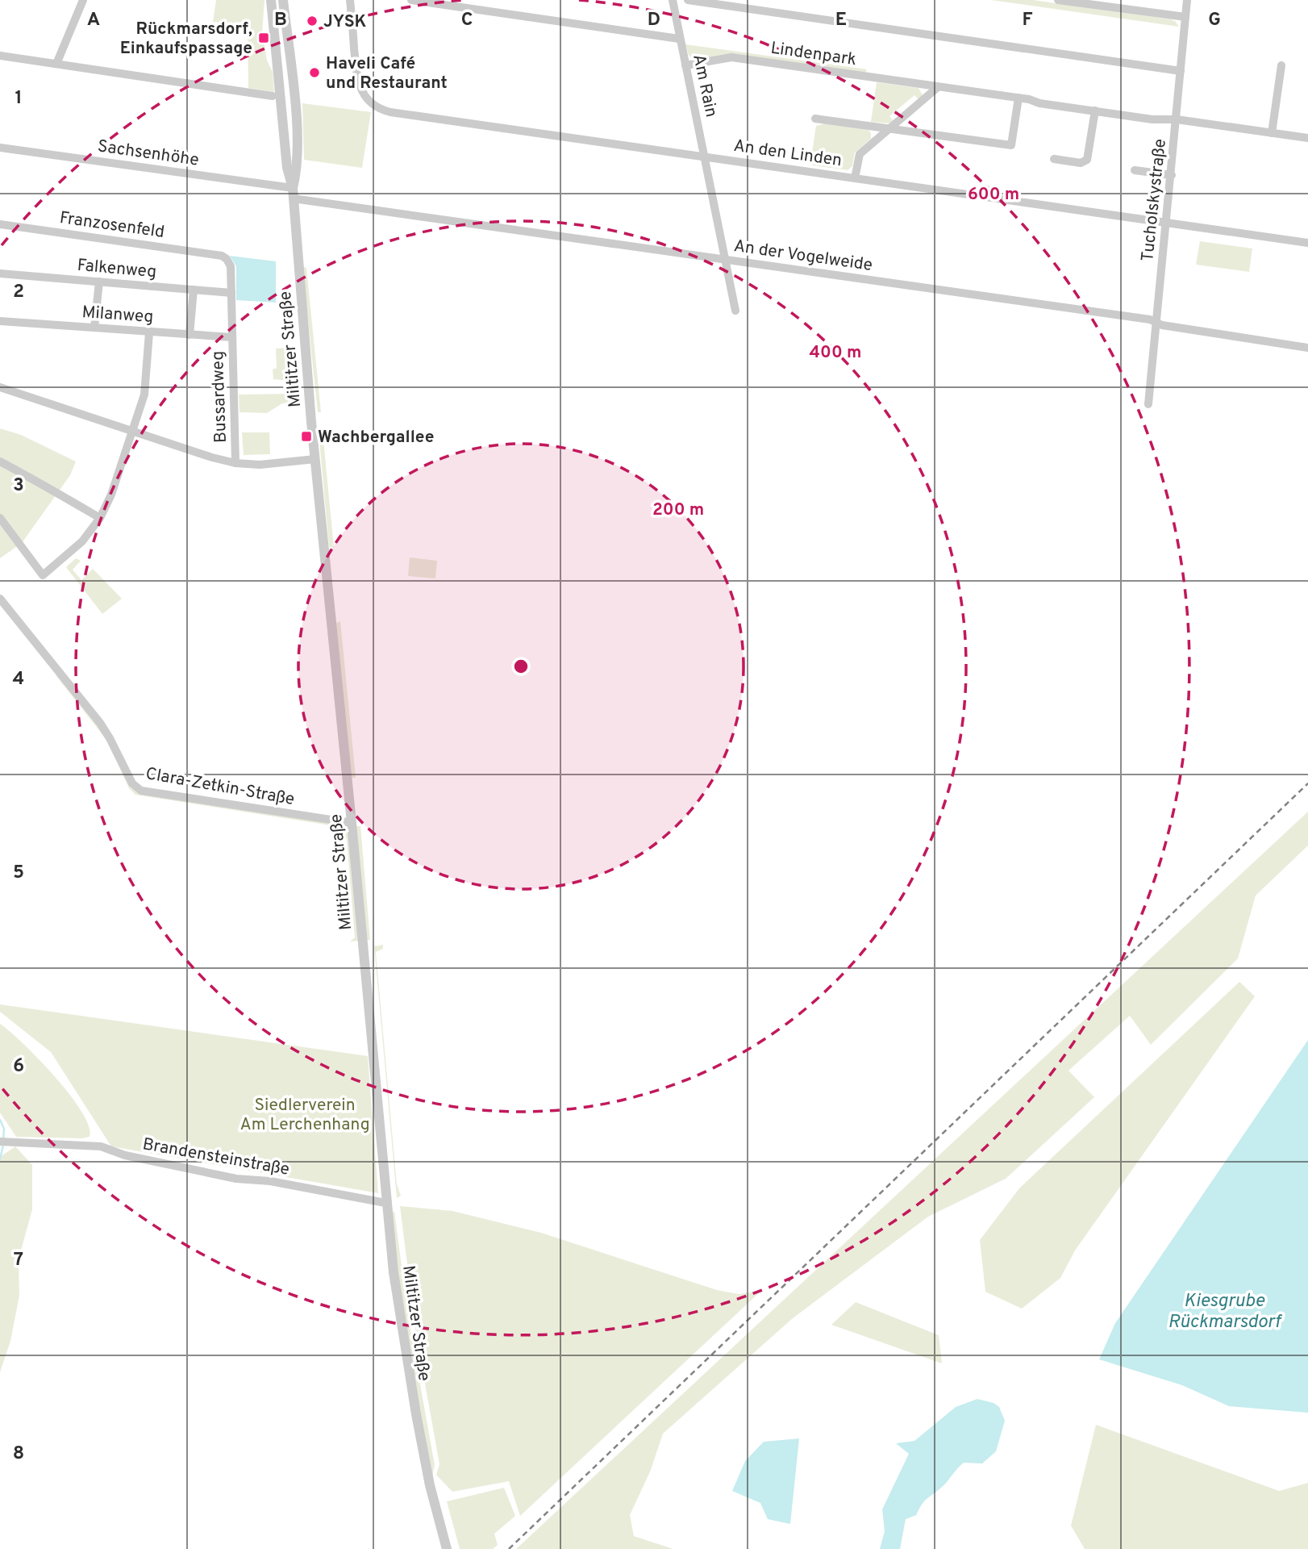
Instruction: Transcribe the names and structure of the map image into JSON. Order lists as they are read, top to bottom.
{
  "streets": {
    "street": [
      "Lindenpark",
      "Am Rain",
      "Sachsenhöhe",
      "An den Linden",
      "Tucholskystraße",
      "Franzosenfeld",
      "An der Vogelweide",
      "Falkenweg",
      "Milanweg",
      "Miltitzer Straße",
      "Bussardweg",
      "Clara-Zetkin-Straße",
      "Brandensteinstraße"
    ]
  },
  "crossings": [
    ["Lindenpark", "Am Rain"],
    ["Lindenpark", "Tucholskystraße"],
    ["Am Rain", "An den Linden"],
    ["Am Rain", "An der Vogelweide"],
    ["Sachsenhöhe", "An der Vogelweide"],
    ["Sachsenhöhe", "Miltitzer Straße"],
    ["An den Linden", "Tucholskystraße"],
    ["Tucholskystraße", "An der Vogelweide"],
    ["Franzosenfeld", "Bussardweg"],
    ["An der Vogelweide", "Miltitzer Straße"],
    ["Falkenweg", "Bussardweg"],
    ["Milanweg", "Bussardweg"],
    ["Miltitzer Straße", "Bussardweg"],
    ["Miltitzer Straße", "Clara-Zetkin-Straße"],
    ["Miltitzer Straße", "Brandensteinstraße"]
  ],
  "water": ["Kiesgrube Rückmarsdorf"],
  "parks": ["Siedlerverein Am Lerchenhang"],
  "places": {
    "other": ["JYSK", "Haveli Café und Restaurant"],
    "transit": ["Rückmarsdorf, Einkaufspassage", "Wachbergallee"]
  },
  "grid": {
    "columns": [
      "A",
      "B",
      "C",
      "D",
      "E",
      "F",
      "G"
    ],
    "rows": [
      "1",
      "2",
      "3",
      "4",
      "5",
      "6",
      "7",
      "8"
    ]
  },
  "rings": ["600 m", "400 m", "200 m"]
}
